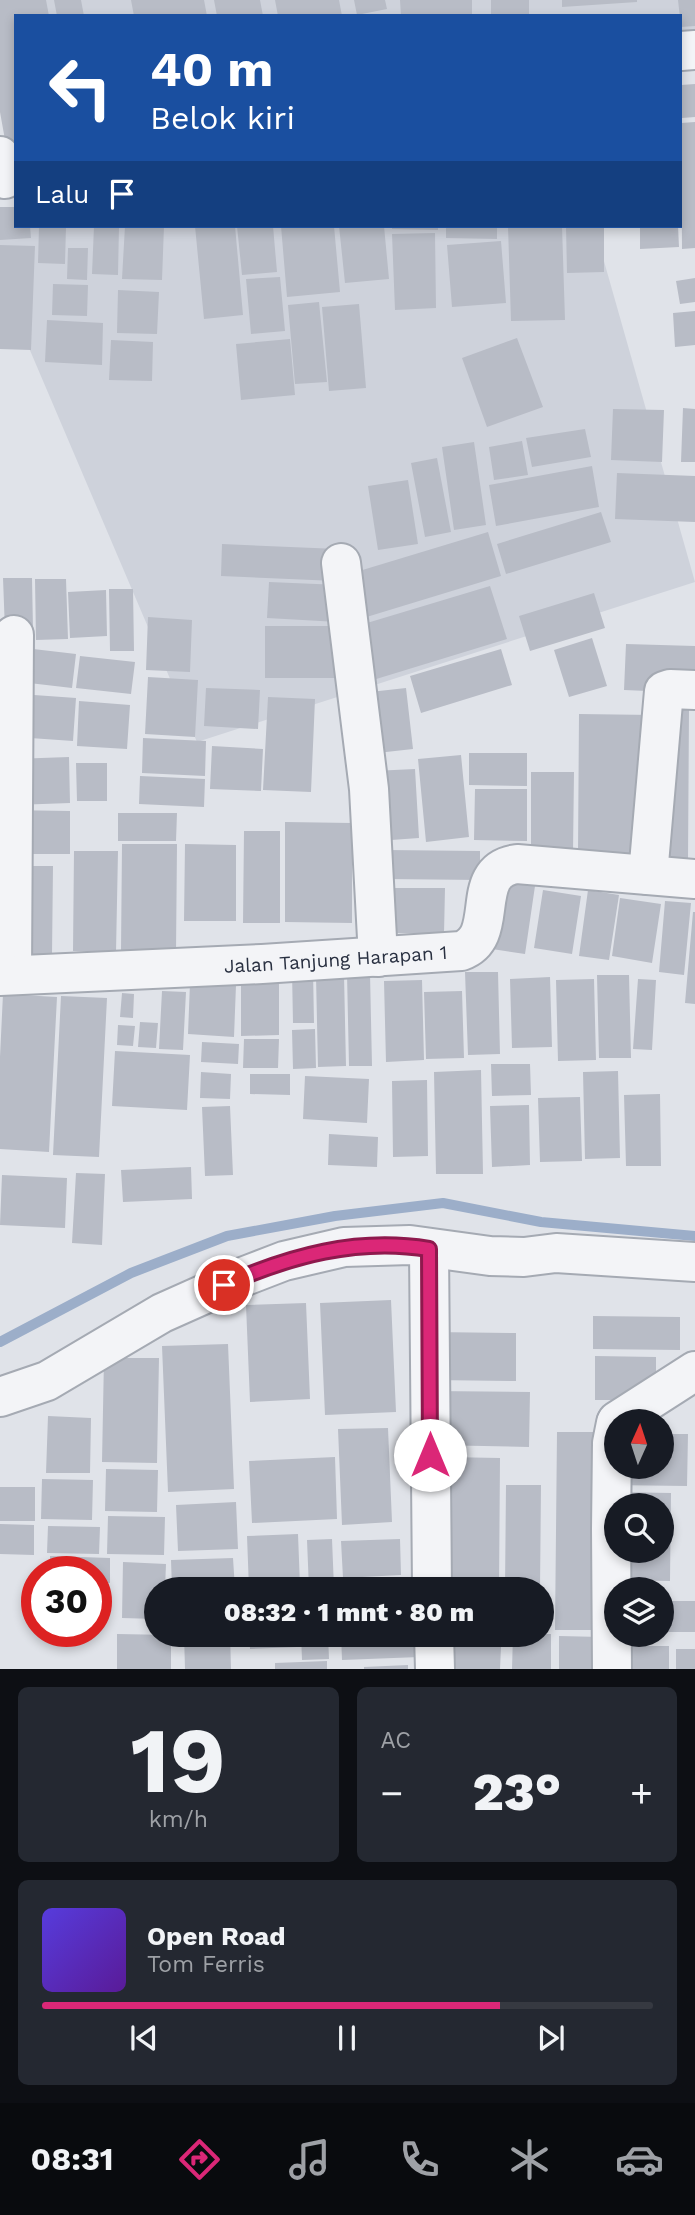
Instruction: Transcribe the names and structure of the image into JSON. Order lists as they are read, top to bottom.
{
  "streets": {
    "street": ["Jalan Tanjung Harapan 1"]
  },
  "north": "top",
  "page": {
    "turn": ["40 m", "Belok kiri"],
    "then": "Lalu",
    "limit": "30",
    "trip": "08:32 · 1 mnt · 80 m",
    "tile": [
      ["19", "km/h"],
      "AC"
    ],
    "heat": ["−", "23°", "+"],
    "song": ["Open Road", "Tom Ferris"],
    "tabs": "08:31"
  }
}
